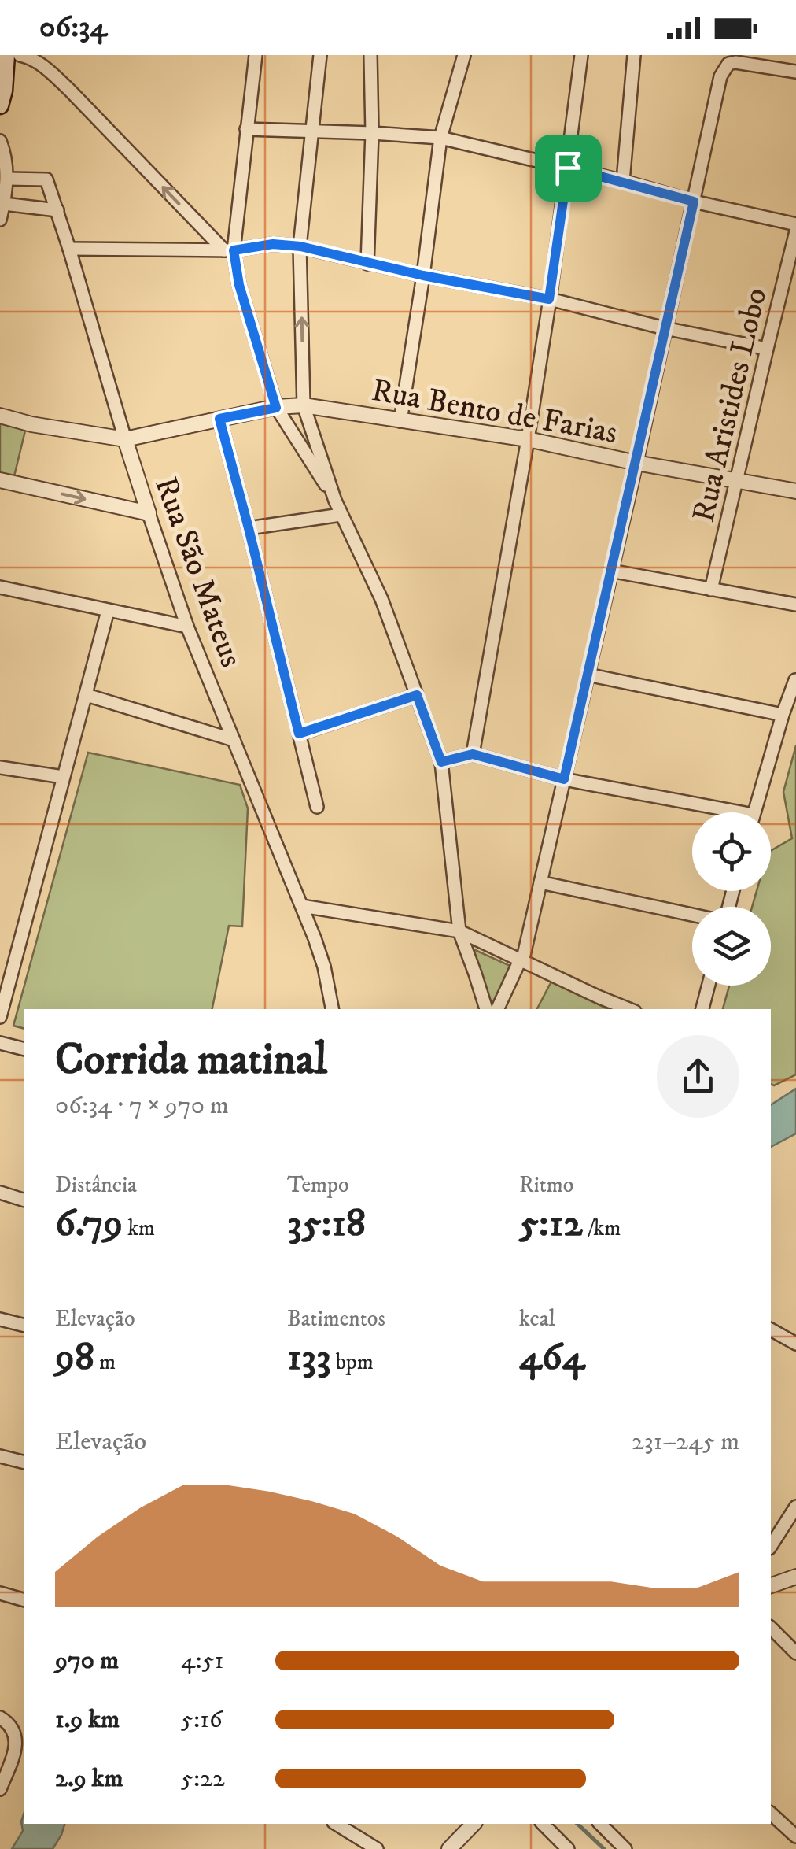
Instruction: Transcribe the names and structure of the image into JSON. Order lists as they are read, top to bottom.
{
  "streets": {
    "street": ["Rua Aristides Lobo", "Rua Bento de Farias", "Rua São Mateus"]
  },
  "crossings": [
    ["Rua Aristides Lobo", "Rua Bento de Farias"],
    ["Rua Bento de Farias", "Rua São Mateus"]
  ],
  "page": {
    "status": "06:34",
    "heading": ["Corrida matinal", "06:34 · 7 × 970 m"],
    "stats": [
      ["Distância", "6.79 km"],
      ["Tempo", "35:18"],
      ["Ritmo", "5:12 /km"],
      ["Elevação", "98 m"],
      ["Batimentos", "133 bpm"],
      ["kcal", "464"]
    ],
    "chart": ["Elevação", "231–245 m"],
    "list": [
      {
        "name": "970 m",
        "note": "4:51"
      },
      {
        "name": "1.9 km",
        "note": "5:16"
      },
      {
        "name": "2.9 km",
        "note": "5:22"
      }
    ]
  }
}
